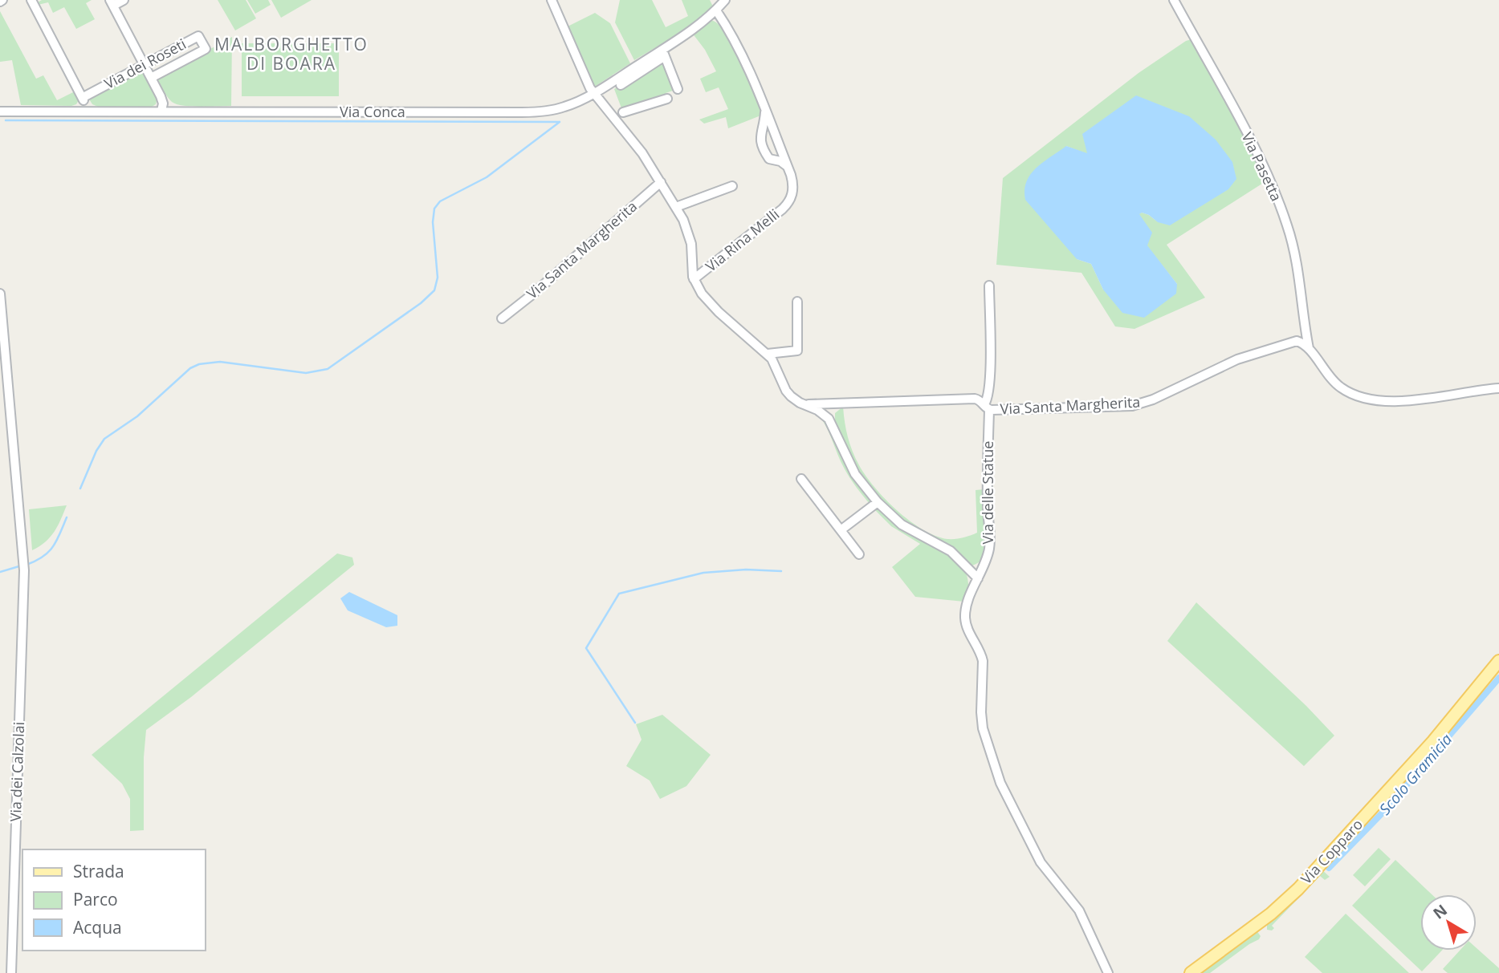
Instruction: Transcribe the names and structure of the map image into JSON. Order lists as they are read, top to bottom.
{
  "streets": {
    "main road": ["Via Copparo"],
    "street": [
      "Via dei Roseti",
      "Via Conca",
      "Via Pasetta",
      "Via Rina Melli",
      "Via Santa Margherita",
      "Via delle Statue",
      "Via dei Calzolai"
    ]
  },
  "crossings": [
    ["Via Conca", "Via Rina Melli"],
    ["Via Pasetta", "Via Santa Margherita"],
    ["Via Santa Margherita", "Via delle Statue"]
  ],
  "districts": ["MALBORGHETTO DI BOARA"],
  "water": ["Scolo Gramicia"],
  "legend": ["Strada", "Parco", "Acqua"],
  "north": "top left"
}
